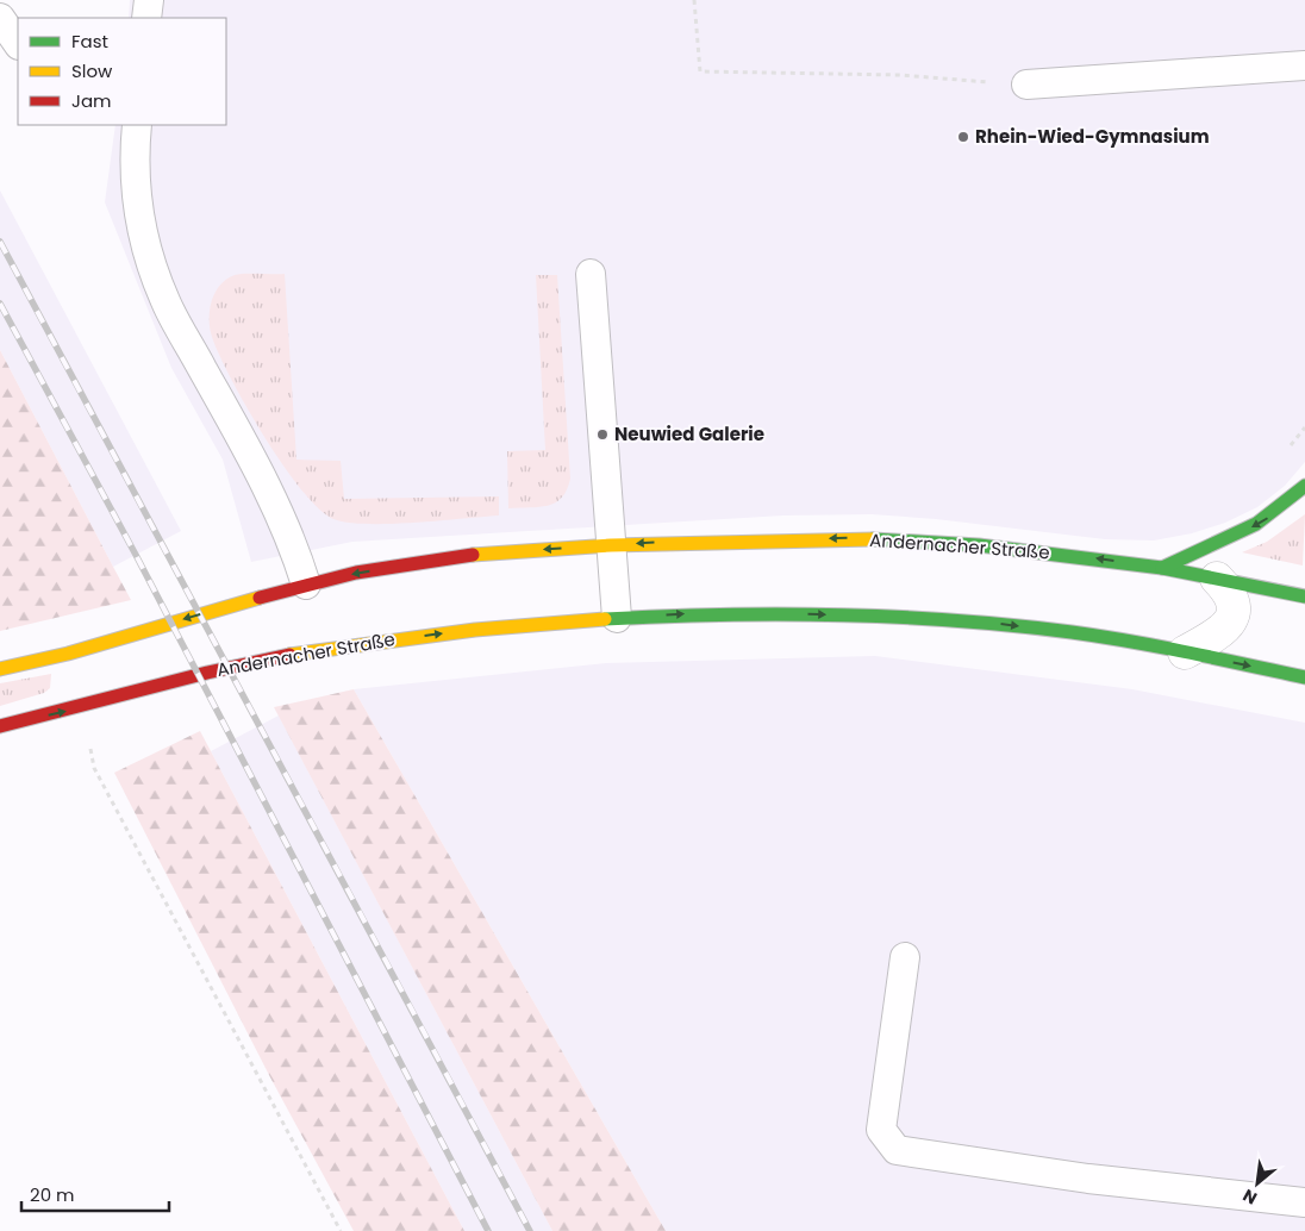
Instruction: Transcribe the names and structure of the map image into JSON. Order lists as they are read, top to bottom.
{
  "streets": {
    "street": ["Andernacher Straße"]
  },
  "places": ["Rhein-Wied-Gymnasium", "Neuwied Galerie"],
  "legend": ["Fast", "Slow", "Jam"],
  "scale_bar": "20 m",
  "north": "bottom left"
}
